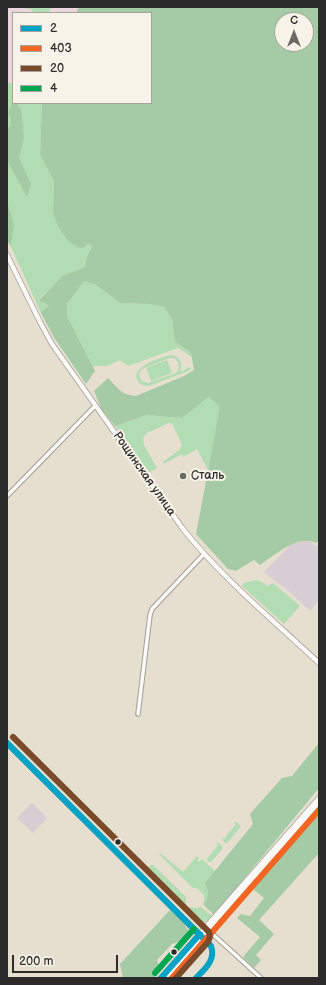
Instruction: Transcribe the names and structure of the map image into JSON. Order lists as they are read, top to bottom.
{
  "streets": {
    "main road": ["Рощинская улица"]
  },
  "places": ["Сталь"],
  "lines": [
    "transit line 20",
    "transit line 2",
    "transit line 403",
    "transit line 4"
  ],
  "legend": [
    "2",
    "403",
    "20",
    "4"
  ],
  "scale_bar": "200 m",
  "north": "top"
}
